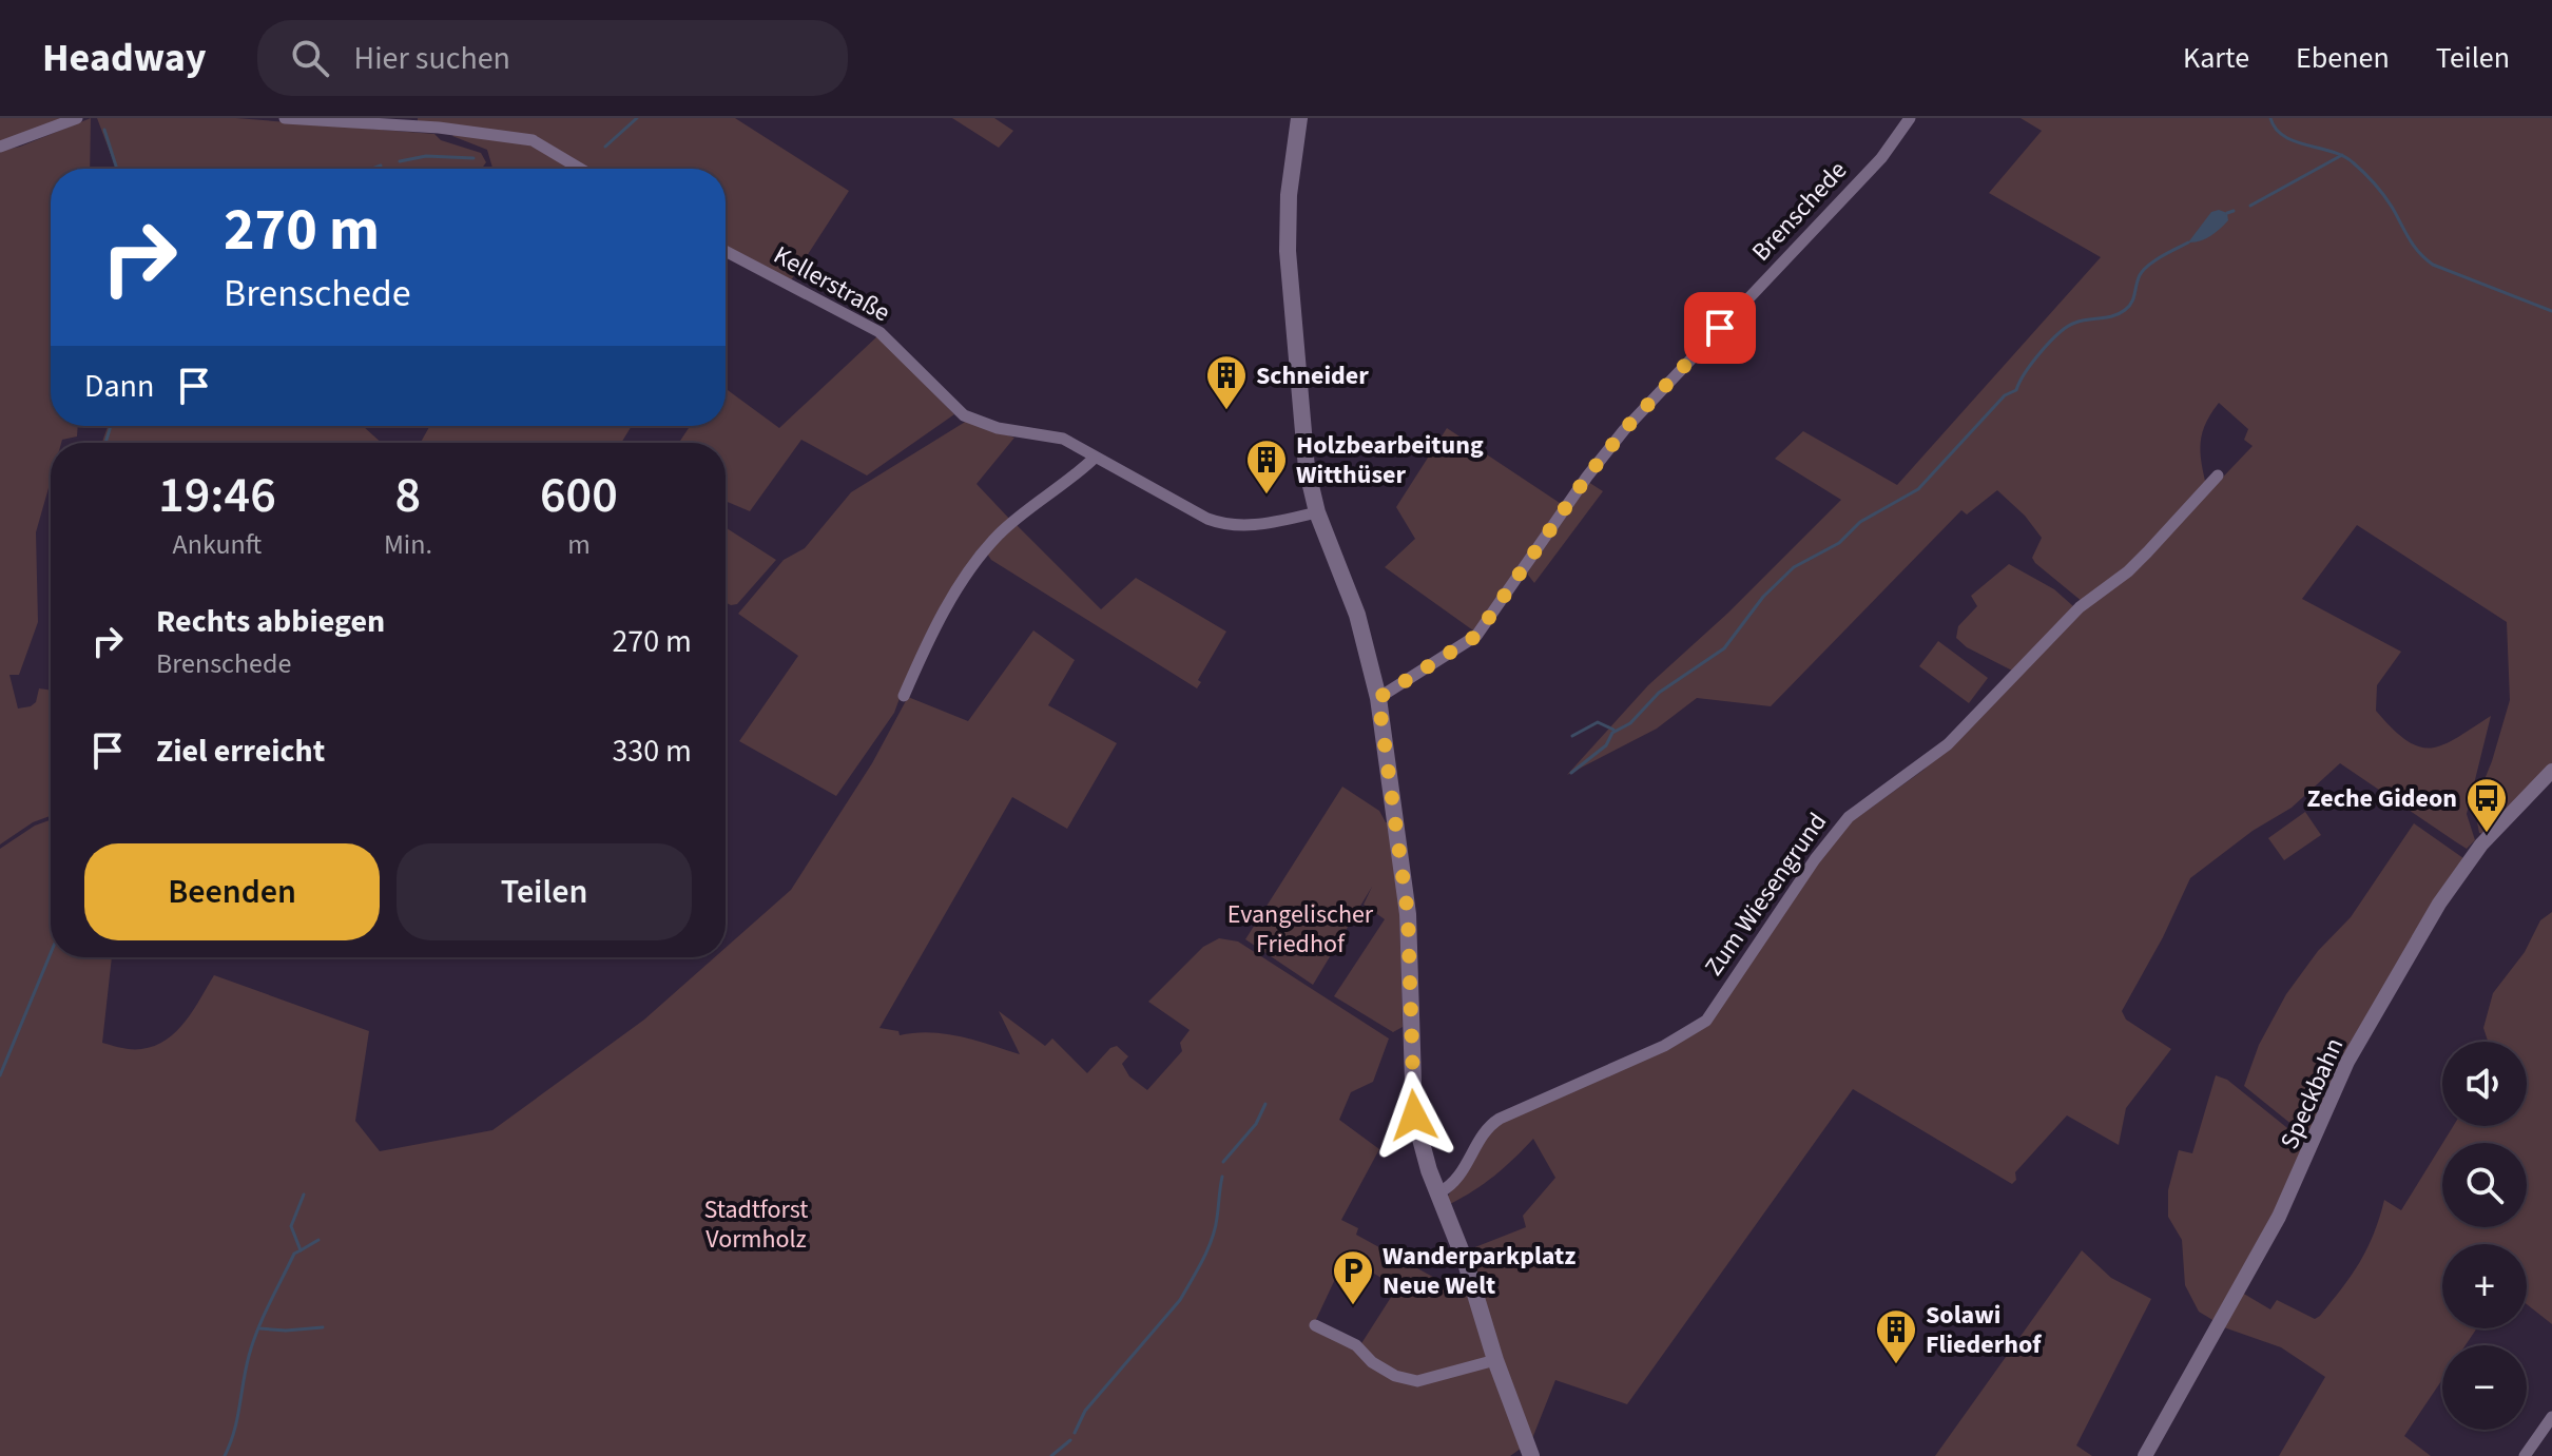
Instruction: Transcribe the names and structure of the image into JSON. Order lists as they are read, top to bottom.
{
  "streets": {
    "street": [
      "Brenschede",
      "Kellerstraße",
      "Zum Wiesengrund",
      "Speckbahn"
    ]
  },
  "parks": ["Evangelischer Friedhof", "Stadtforst Vormholz"],
  "places": {
    "building": ["Schneider", "Holzbearbeitung Witthüser", "Solawi Fliederhof"],
    "bus stop": ["Zeche Gideon"],
    "parking": ["Wanderparkplatz Neue Welt"]
  },
  "page": {
    "header": "Headway",
    "search": "Hier suchen",
    "nav": ["Karte", "Ebenen", "Teilen"],
    "turn": ["270 m", "Brenschede"],
    "then": "Dann",
    "eta": [
      "19:46",
      "Ankunft",
      "8",
      "Min.",
      "600",
      "m"
    ],
    "list": [
      {
        "name": "Rechts abbiegen",
        "note": "Brenschede",
        "value": "270 m"
      },
      {
        "name": "Ziel erreicht",
        "value": "330 m"
      }
    ],
    "buttons": ["Beenden", "Teilen"],
    "map_buttons": ["+", "−"]
  }
}
